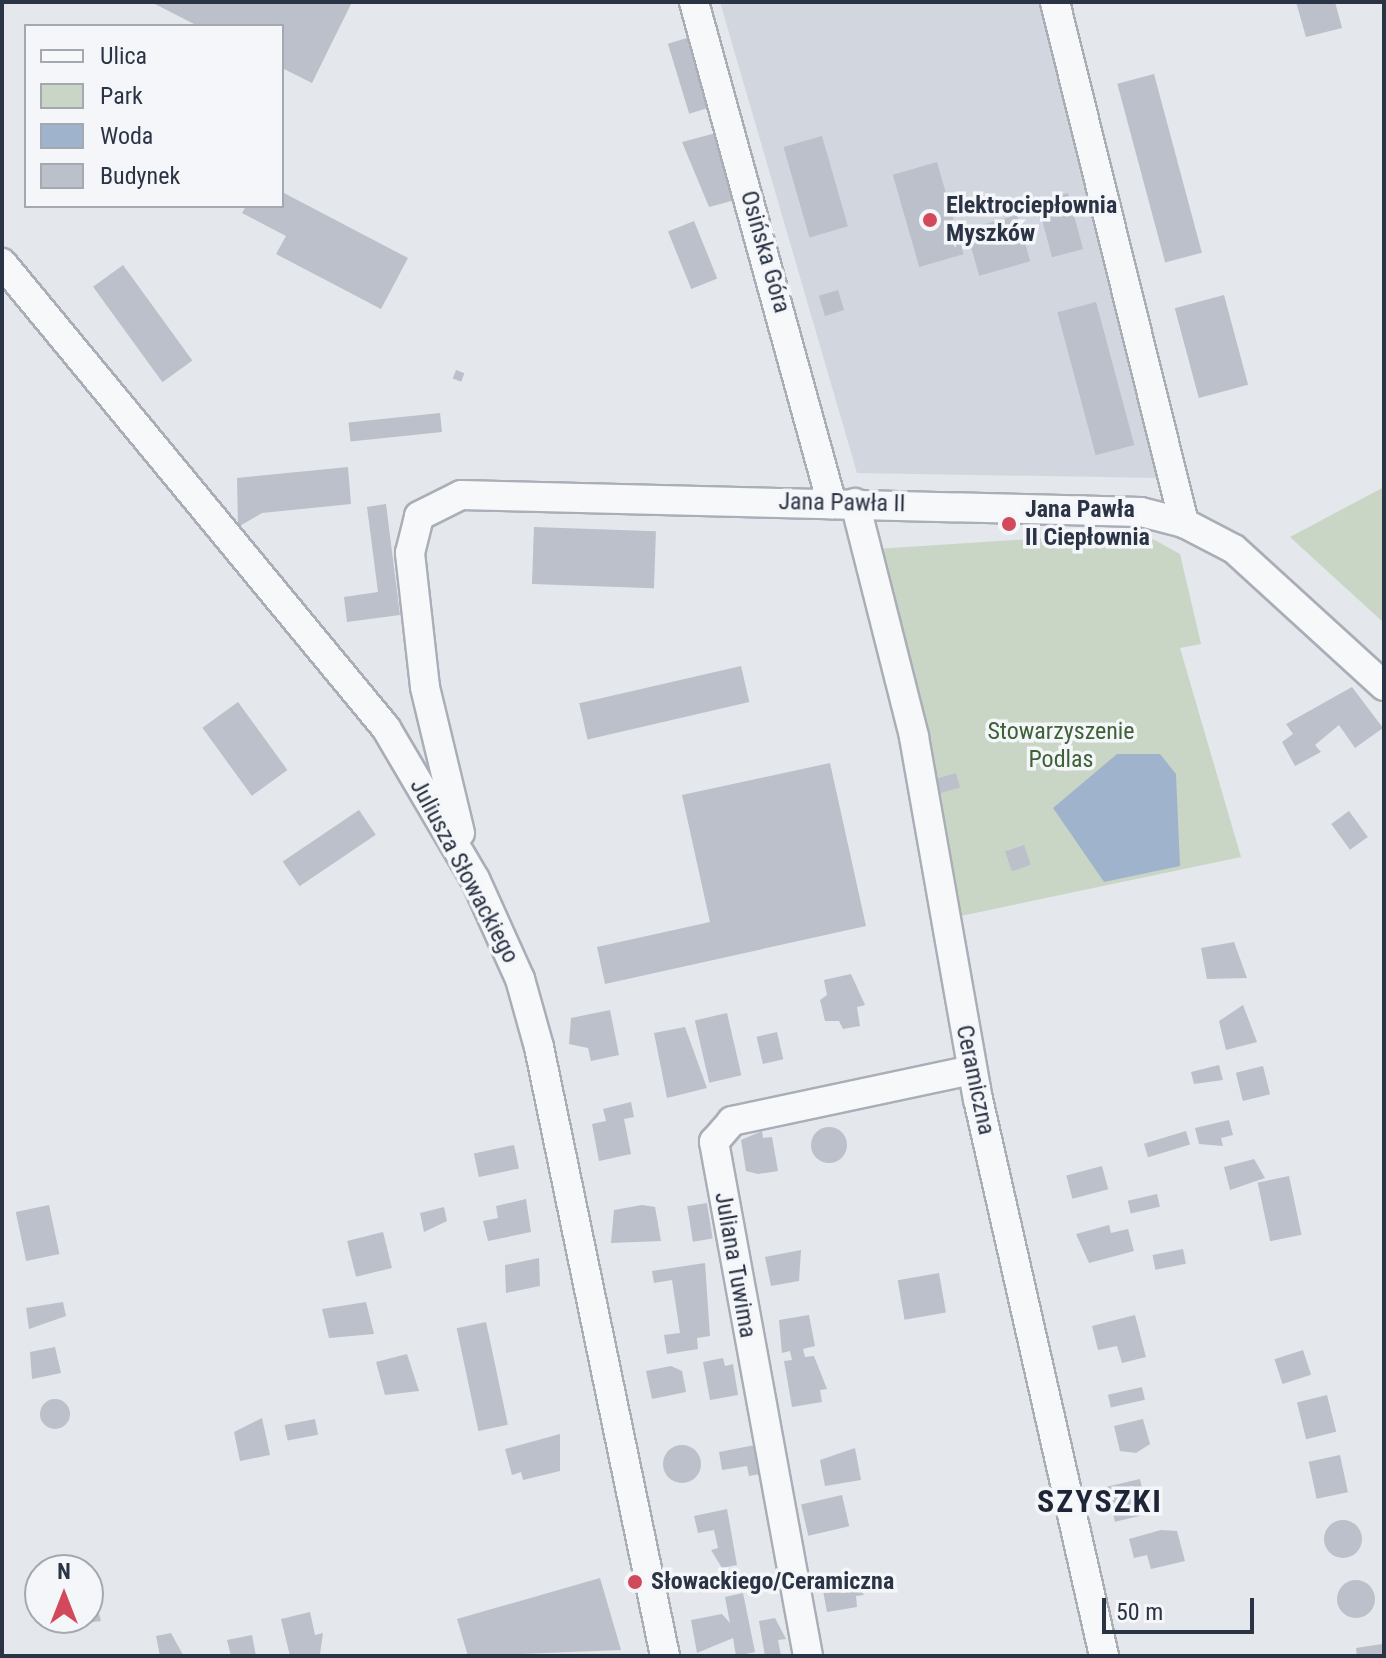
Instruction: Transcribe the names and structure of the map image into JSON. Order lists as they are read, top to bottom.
{
  "streets": {
    "street": [
      "Osińska Góra",
      "Jana Pawła II",
      "Juliusza Słowackiego",
      "Ceramiczna",
      "Juliana Tuwima"
    ]
  },
  "crossings": [
    ["Osińska Góra", "Jana Pawła II"],
    ["Osińska Góra", "Ceramiczna"],
    ["Jana Pawła II", "Juliusza Słowackiego"],
    ["Jana Pawła II", "Ceramiczna"],
    ["Ceramiczna", "Juliana Tuwima"]
  ],
  "districts": ["SZYSZKI"],
  "parks": ["Stowarzyszenie Podlas"],
  "places": ["Elektrociepłownia Myszków", "Jana Pawła II Ciepłownia", "Słowackiego/Ceramiczna"],
  "legend": [
    "Ulica",
    "Park",
    "Woda",
    "Budynek"
  ],
  "scale_bar": "50 m",
  "north": "top"
}
